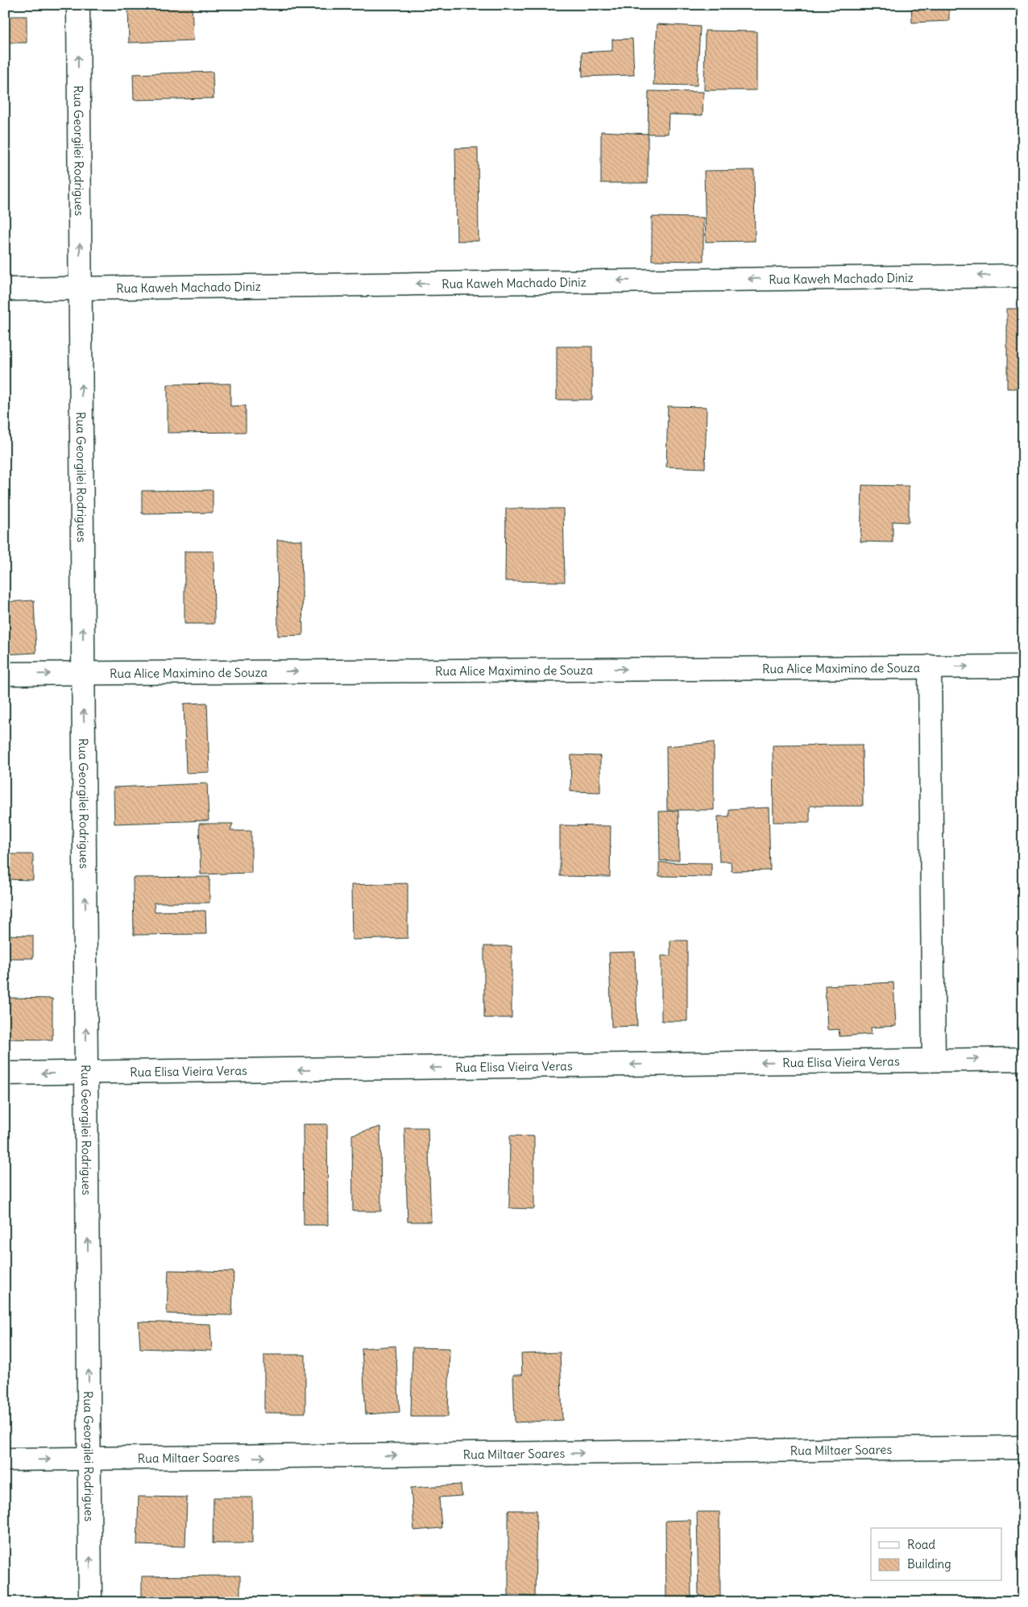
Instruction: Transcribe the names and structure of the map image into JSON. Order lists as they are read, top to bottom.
{
  "streets": {
    "street": [
      "Rua Georgilei Rodrigues",
      "Rua Kaweh Machado Diniz",
      "Rua Alice Maximino de Souza",
      "Rua Elisa Vieira Veras",
      "Rua Miltaer Soares"
    ]
  },
  "crossings": [
    ["Rua Georgilei Rodrigues", "Rua Kaweh Machado Diniz"],
    ["Rua Georgilei Rodrigues", "Rua Alice Maximino de Souza"],
    ["Rua Georgilei Rodrigues", "Rua Elisa Vieira Veras"],
    ["Rua Georgilei Rodrigues", "Rua Miltaer Soares"]
  ],
  "one_way": [
    "Rua Georgilei Rodrigues",
    "Rua Kaweh Machado Diniz",
    "Rua Alice Maximino de Souza",
    "Rua Elisa Vieira Veras",
    "Rua Miltaer Soares"
  ],
  "legend": ["Road", "Building"]
}
